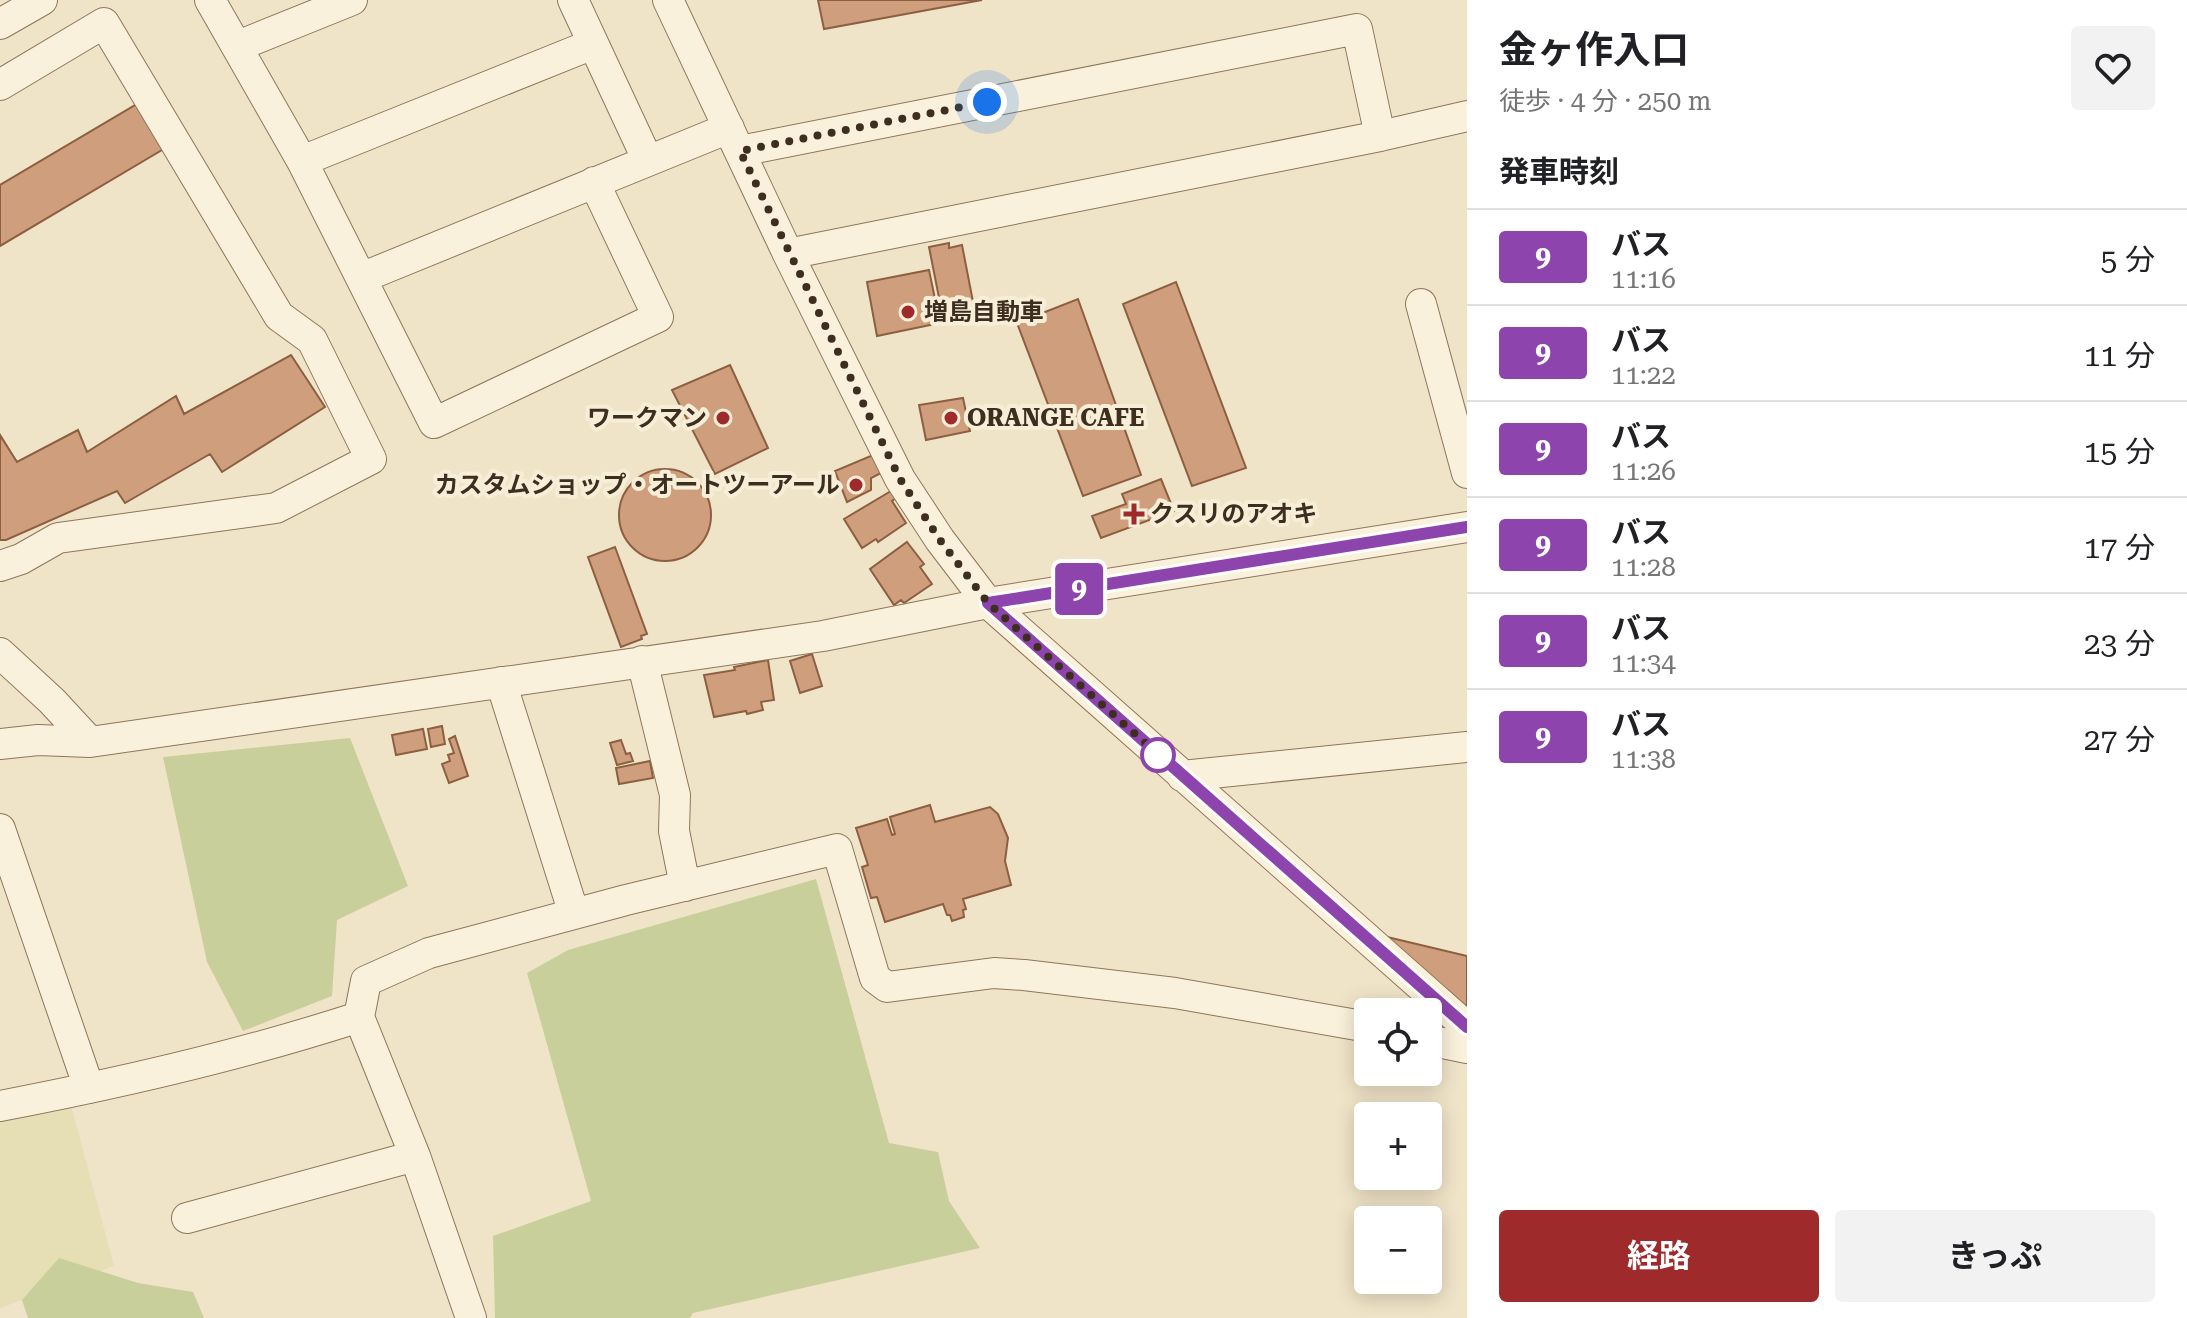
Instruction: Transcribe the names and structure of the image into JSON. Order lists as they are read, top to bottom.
{
  "places": {
    "other": [
      "増島自動車",
      "ワークマン",
      "ORANGE CAFE",
      "カスタムショップ・オートツーアール"
    ],
    "health": ["クスリのアオキ"]
  },
  "lines": ["bus line 9"],
  "page": {
    "on_map": "9",
    "heading": [
      ["金ヶ作入口", "徒歩 · 4 分 · 250 m"],
      "発車時刻"
    ],
    "list": [
      {
        "mark": "9",
        "name": "バス",
        "note": "11:16",
        "value": "5 分"
      },
      {
        "mark": "9",
        "name": "バス",
        "note": "11:22",
        "value": "11 分"
      },
      {
        "mark": "9",
        "name": "バス",
        "note": "11:26",
        "value": "15 分"
      },
      {
        "mark": "9",
        "name": "バス",
        "note": "11:28",
        "value": "17 分"
      },
      {
        "mark": "9",
        "name": "バス",
        "note": "11:34",
        "value": "23 分"
      },
      {
        "mark": "9",
        "name": "バス",
        "note": "11:38",
        "value": "27 分"
      }
    ],
    "map_buttons": ["+", "−"],
    "buttons": ["経路", "きっぷ"]
  }
}
